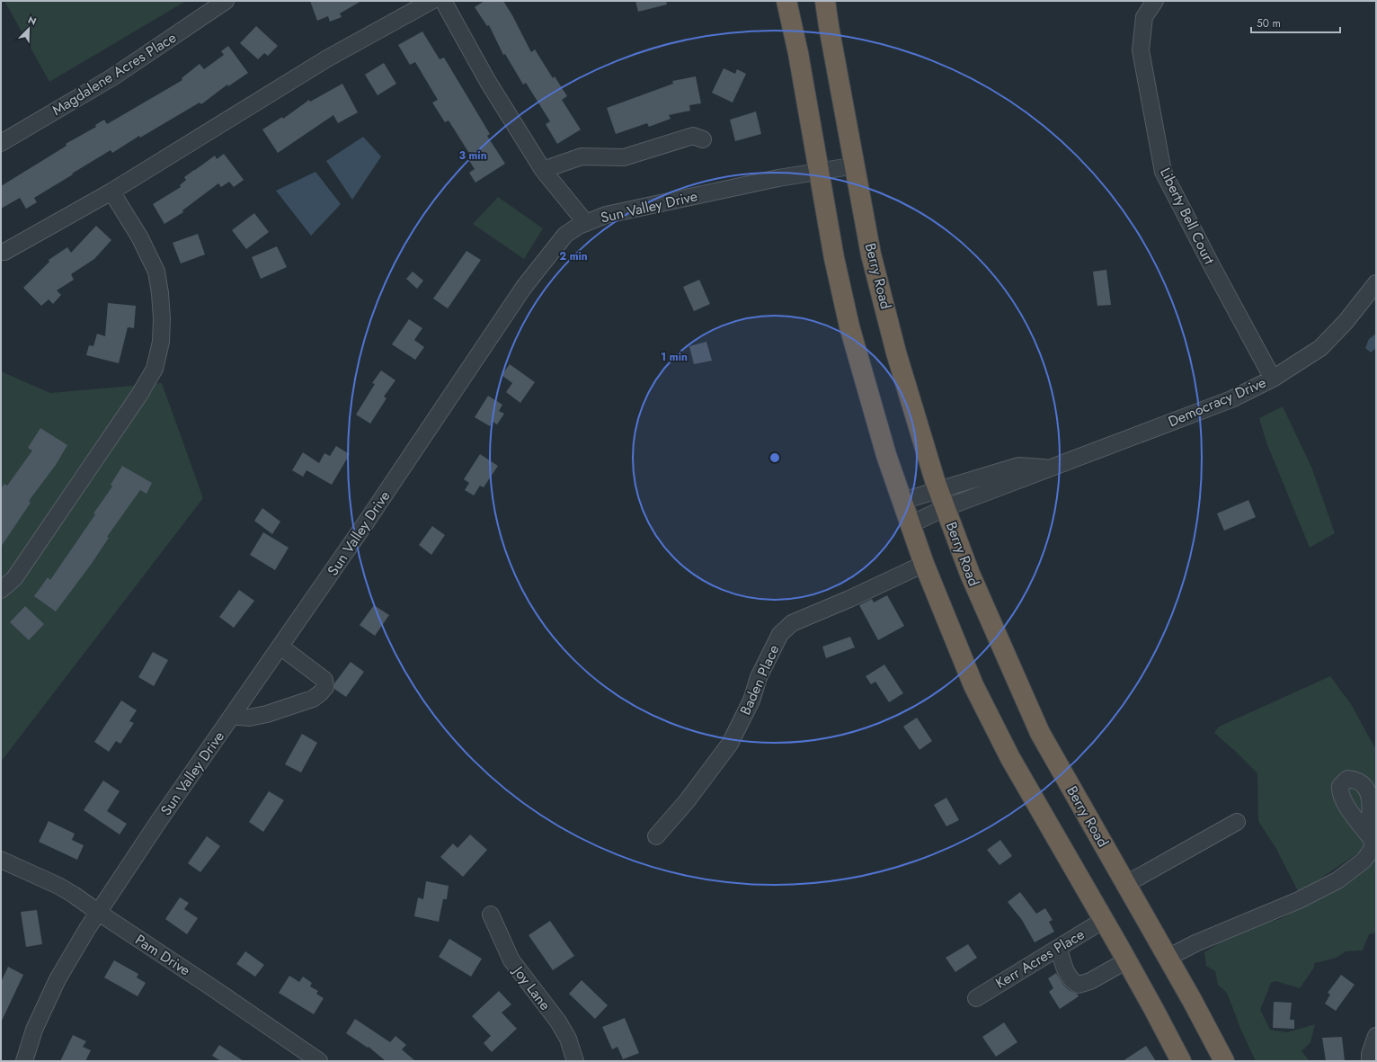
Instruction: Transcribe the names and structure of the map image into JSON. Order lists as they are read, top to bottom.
{
  "streets": {
    "highway": ["Berry Road"],
    "street": [
      "Magdalene Acres Place",
      "Sun Valley Drive",
      "Liberty Bell Court",
      "Democracy Drive",
      "Baden Place",
      "Pam Drive",
      "Kerr Acres Place",
      "Joy Lane"
    ]
  },
  "crossings": [
    ["Sun Valley Drive", "Berry Road"],
    ["Sun Valley Drive", "Pam Drive"],
    ["Liberty Bell Court", "Democracy Drive"],
    ["Berry Road", "Democracy Drive"]
  ],
  "scale_bar": "50 m",
  "north": "top right",
  "rings": ["3 min", "2 min", "1 min"]
}
